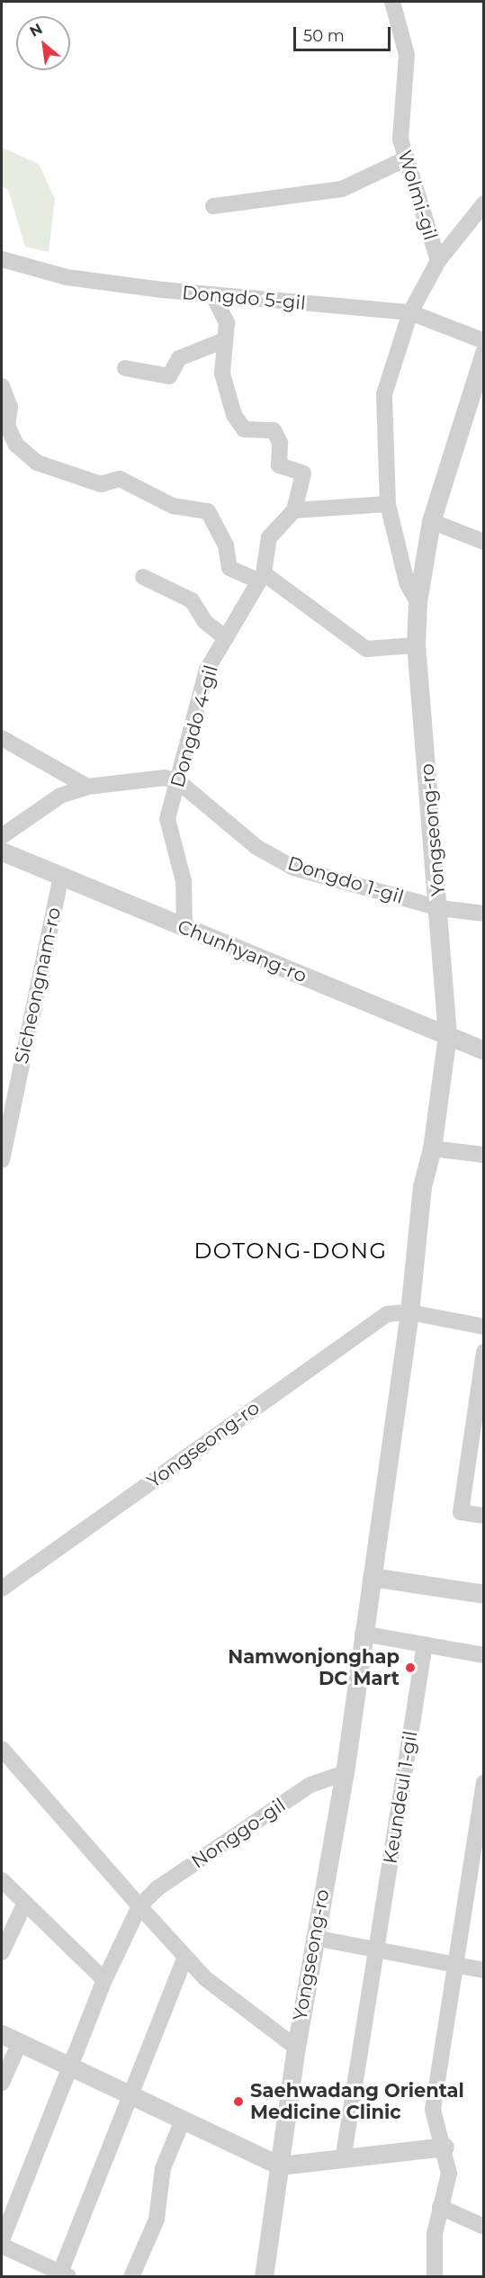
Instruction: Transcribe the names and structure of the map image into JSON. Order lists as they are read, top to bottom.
{
  "streets": {
    "street": [
      "Wolmi-gil",
      "Dongdo 5-gil",
      "Dongdo 4-gil",
      "Yongseong-ro",
      "Dongdo 1-gil",
      "Chunhyang-ro",
      "Sicheongnam-ro",
      "Keundeul 1-gil",
      "Nonggo-gil"
    ]
  },
  "crossings": [
    ["Dongdo 4-gil", "Dongdo 1-gil"],
    ["Dongdo 4-gil", "Chunhyang-ro"],
    ["Yongseong-ro", "Dongdo 1-gil"],
    ["Yongseong-ro", "Chunhyang-ro"],
    ["Yongseong-ro", "Nonggo-gil"],
    ["Chunhyang-ro", "Sicheongnam-ro"]
  ],
  "districts": ["DOTONG-DONG"],
  "places": ["Namwonjonghap DC Mart", "Saehwadang Oriental Medicine Clinic"],
  "scale_bar": "50 m",
  "north": "top left"
}
